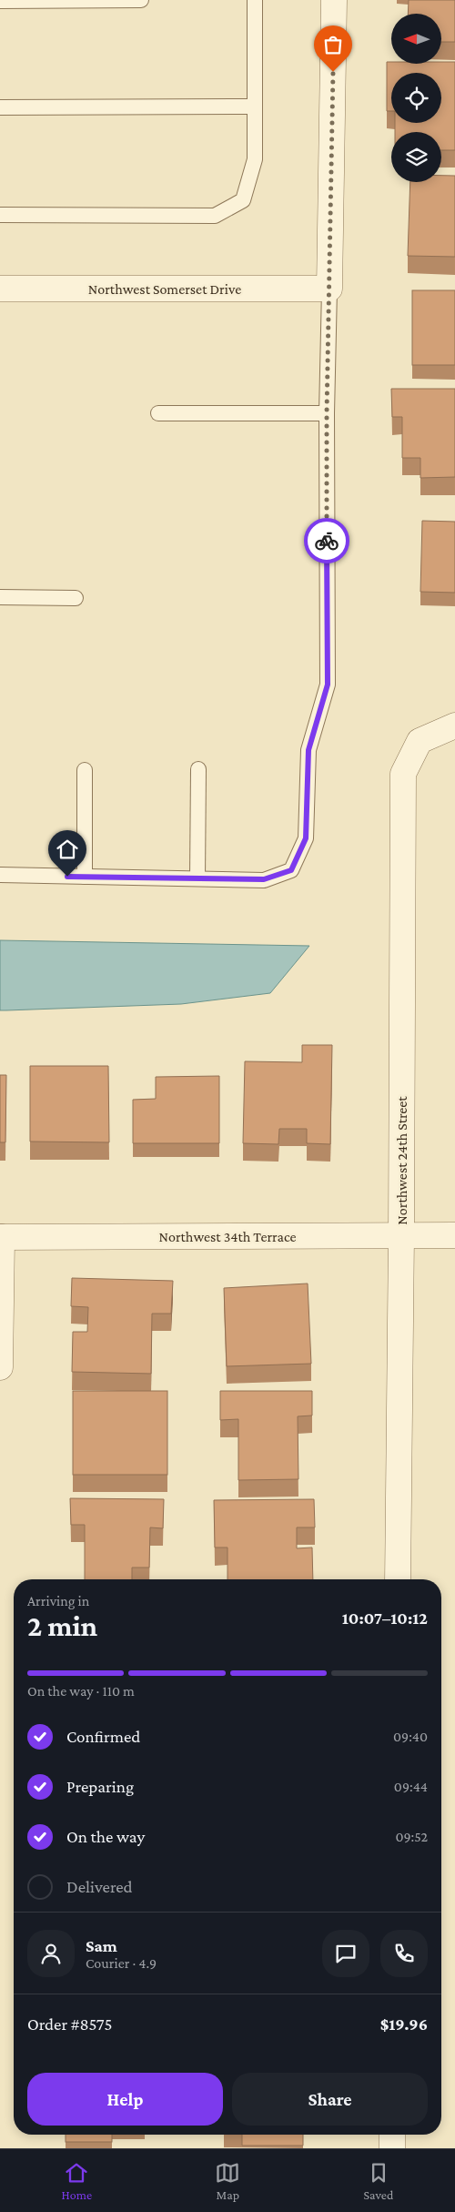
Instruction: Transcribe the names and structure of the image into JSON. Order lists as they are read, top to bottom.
{
  "streets": {
    "street": ["Northwest Somerset Drive", "Northwest 24th Street", "Northwest 34th Terrace"]
  },
  "crossings": [
    ["Northwest 24th Street", "Northwest 34th Terrace"]
  ],
  "north": "left",
  "page": {
    "heading": ["2 min", "Arriving in", "10:07–10:12"],
    "panel": [
      "Sam",
      "Courier · 4.9",
      "Order #8575",
      "$19.96"
    ],
    "bar": "On the way · 110 m",
    "list": [
      ["Confirmed", "09:40"],
      ["Preparing", "09:44"],
      ["On the way", "09:52"],
      "Delivered"
    ],
    "buttons": ["Help", "Share"],
    "tabs": ["Home", "Map", "Saved"]
  }
}
